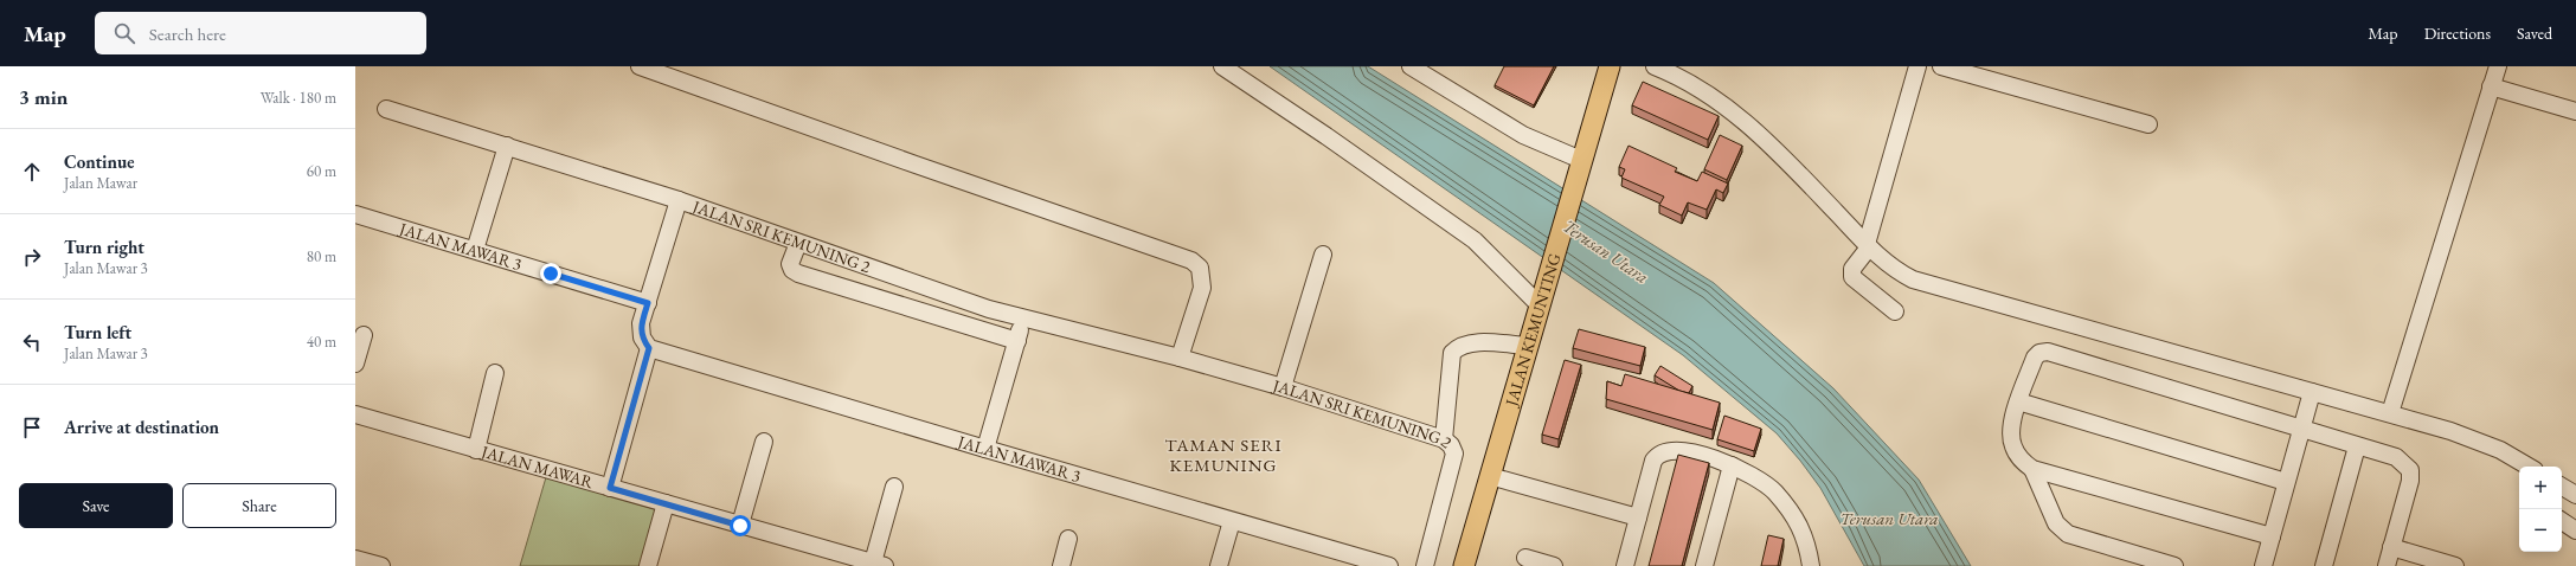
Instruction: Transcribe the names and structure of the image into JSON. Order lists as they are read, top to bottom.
{
  "streets": {
    "main road": ["JALAN KEMUNTING"],
    "street": ["JALAN SRI KEMUNING 2", "JALAN MAWAR 3", "JALAN MAWAR"]
  },
  "districts": ["TAMAN SERI KEMUNING"],
  "water": ["Terusan Utara"],
  "page": {
    "header": "Map",
    "search": "Search here",
    "nav": ["Map", "Directions", "Saved"],
    "heading": ["3 min", "Walk · 180 m"],
    "list": [
      ["Continue", "Jalan Mawar", "60 m"],
      ["Turn right", "Jalan Mawar 3", "80 m"],
      ["Turn left", "Jalan Mawar 3", "40 m"],
      "Arrive at destination"
    ],
    "map_buttons": ["+", "−"],
    "buttons": ["Save", "Share"]
  }
}
